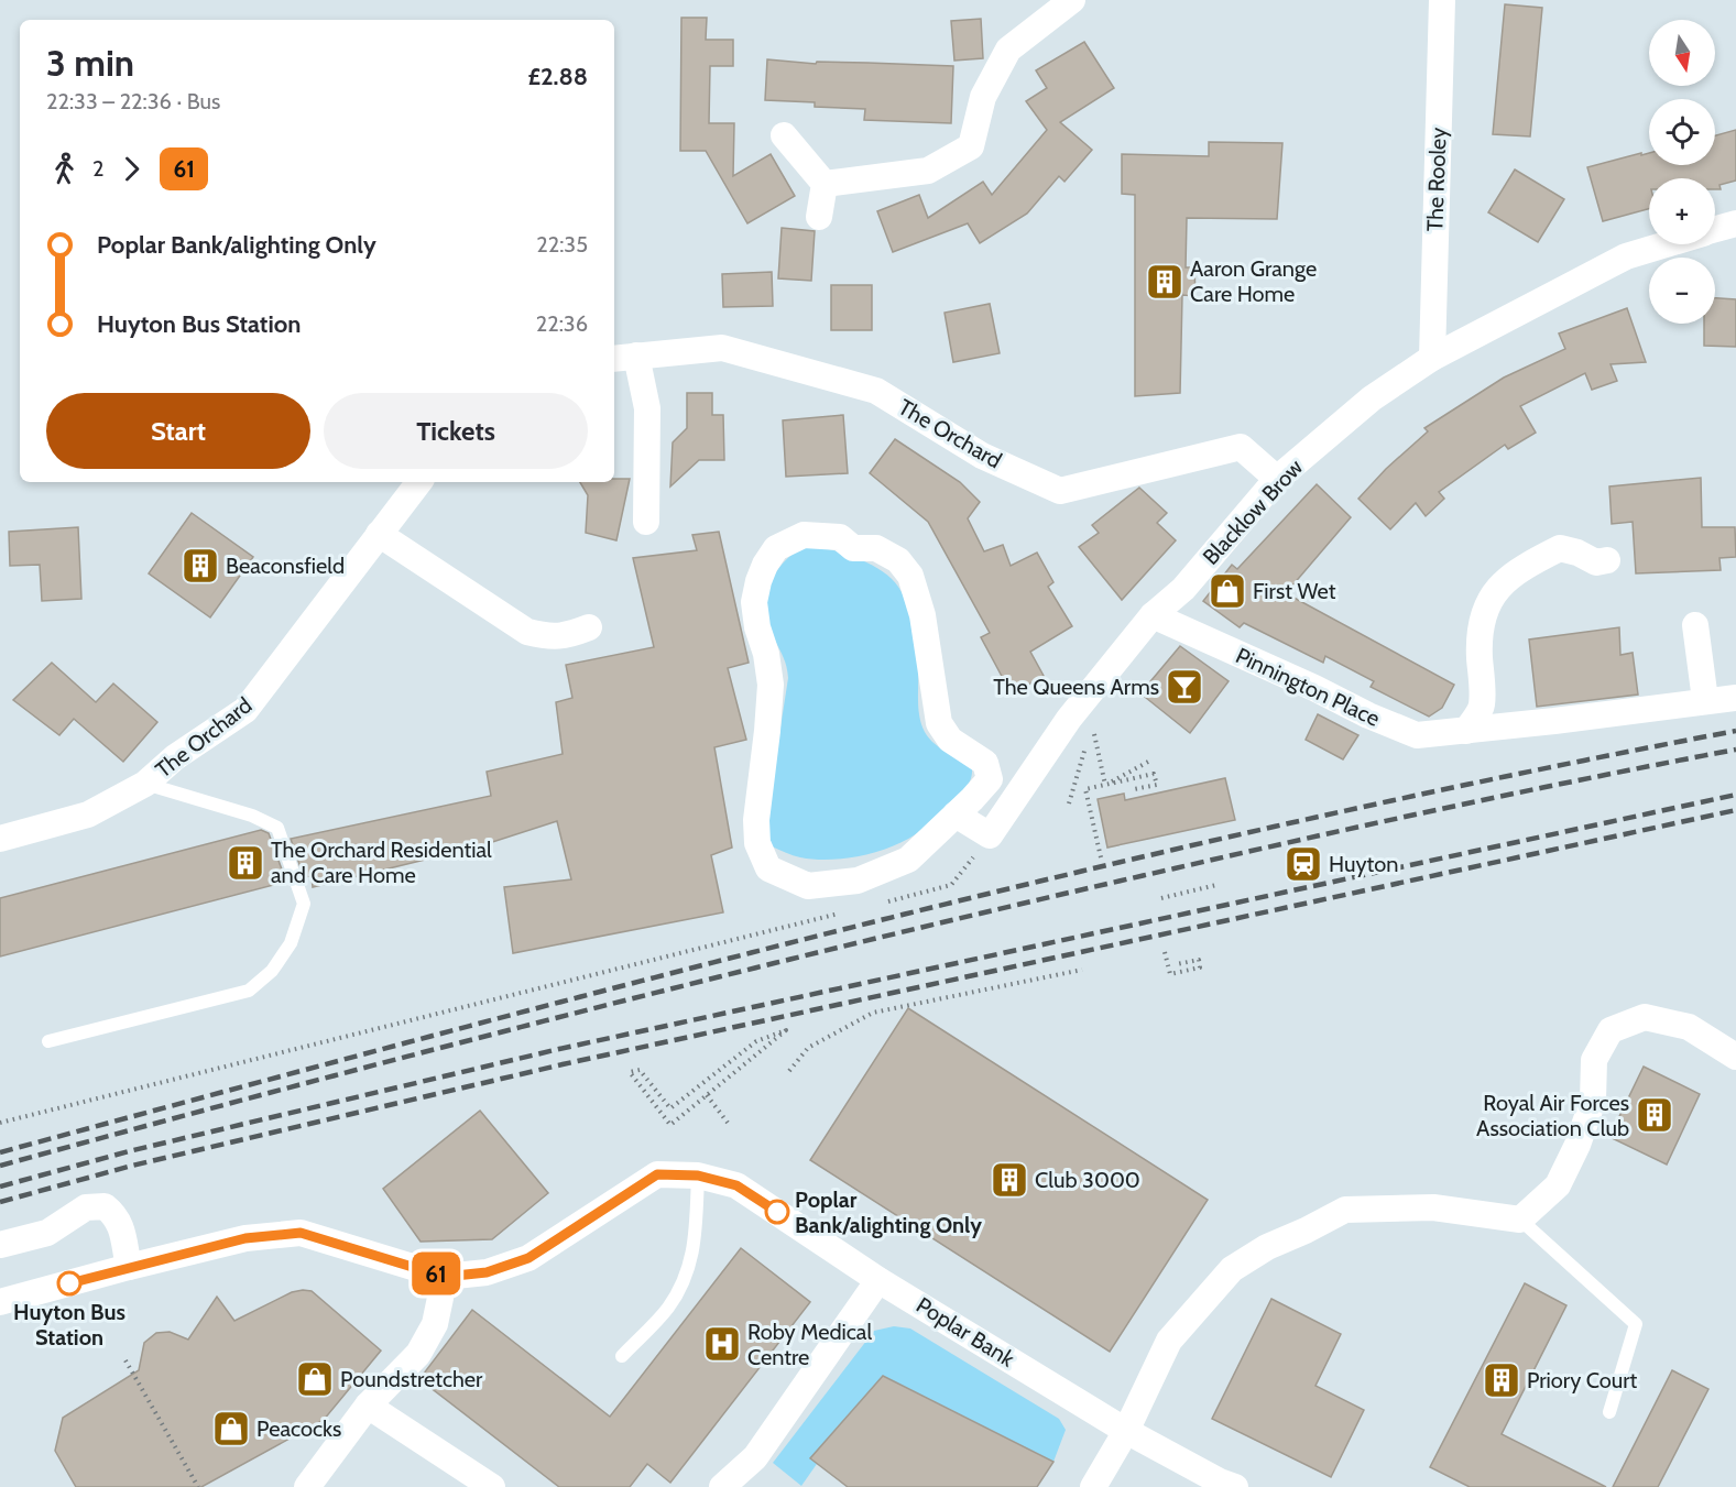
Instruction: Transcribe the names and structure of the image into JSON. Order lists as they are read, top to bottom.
{
  "streets": {
    "street": [
      "The Rooley",
      "The Orchard",
      "Blacklow Brow",
      "Pinnington Place",
      "Poplar Bank"
    ]
  },
  "crossings": [
    ["The Rooley", "Blacklow Brow"],
    ["The Orchard", "Blacklow Brow"],
    ["Blacklow Brow", "Pinnington Place"]
  ],
  "places": {
    "building": [
      "Aaron Grange Care Home",
      "Beaconsfield",
      "The Orchard Residential and Care Home",
      "Royal Air Forces Association Club",
      "Club 3000",
      "Priory Court"
    ],
    "shop": ["First Wet", "Poundstretcher", "Peacocks"],
    "bar": ["The Queens Arms"],
    "station": ["Huyton"],
    "other": ["Poplar Bank/alighting Only", "Huyton Bus Station"],
    "hospital": ["Roby Medical Centre"]
  },
  "lines": ["bus line 61"],
  "north": "bottom",
  "page": {
    "on_map": "61",
    "map_buttons": ["+", "−"],
    "heading": ["3 min", "22:33 – 22:36 · Bus", "£2.88"],
    "legs": ["2", "61"],
    "list": [
      {
        "name": "Poplar Bank/alighting Only",
        "value": "22:35"
      },
      {
        "name": "Huyton Bus Station",
        "value": "22:36"
      }
    ],
    "buttons": ["Start", "Tickets"]
  }
}
